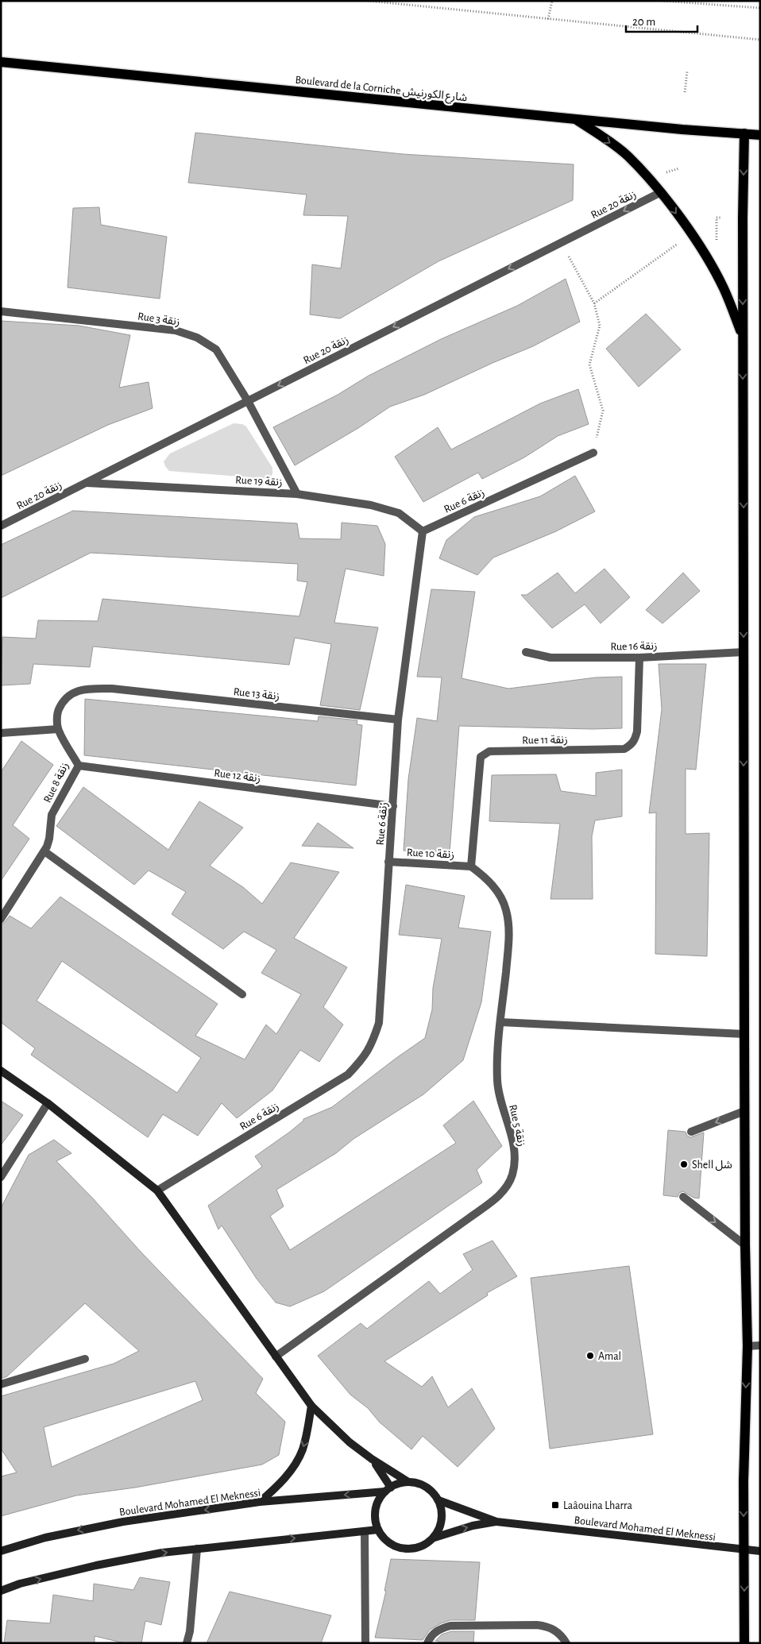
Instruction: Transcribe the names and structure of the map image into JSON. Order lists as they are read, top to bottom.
{
  "streets": {
    "main road": ["Boulevard de la Corniche شارع الكورنيش", "Boulevard Mohamed El Meknessi"],
    "street": [
      "Rue 20 زنقة",
      "Rue 3 زنقة",
      "Rue 19 زنقة",
      "Rue 6 زنقة",
      "Rue 16 زنقة",
      "Rue 13 زنقة",
      "Rue 11 زنقة",
      "Rue 12 زنقة",
      "Rue 8 زنقة",
      "Rue 10 زنقة",
      "Rue 5 زنقة"
    ]
  },
  "crossings": [
    ["Rue 20 زنقة", "Rue 3 زنقة"],
    ["Rue 20 زنقة", "Rue 19 زنقة"],
    ["Rue 3 زنقة", "Rue 19 زنقة"],
    ["Rue 19 زنقة", "Rue 6 زنقة"],
    ["Rue 6 زنقة", "Rue 13 زنقة"],
    ["Rue 6 زنقة", "Rue 12 زنقة"],
    ["Rue 6 زنقة", "Rue 10 زنقة"],
    ["Rue 16 زنقة", "Rue 11 زنقة"],
    ["Rue 13 زنقة", "Rue 8 زنقة"],
    ["Rue 11 زنقة", "Rue 10 زنقة"],
    ["Rue 11 زنقة", "Rue 5 زنقة"],
    ["Rue 12 زنقة", "Rue 8 زنقة"],
    ["Rue 10 زنقة", "Rue 5 زنقة"]
  ],
  "one_way": ["Rue 20 زنقة"],
  "places": {
    "other": ["Shell شل", "Amal"],
    "transit": ["Laâouina Lharra"]
  },
  "scale_bar": "20 m"
}
